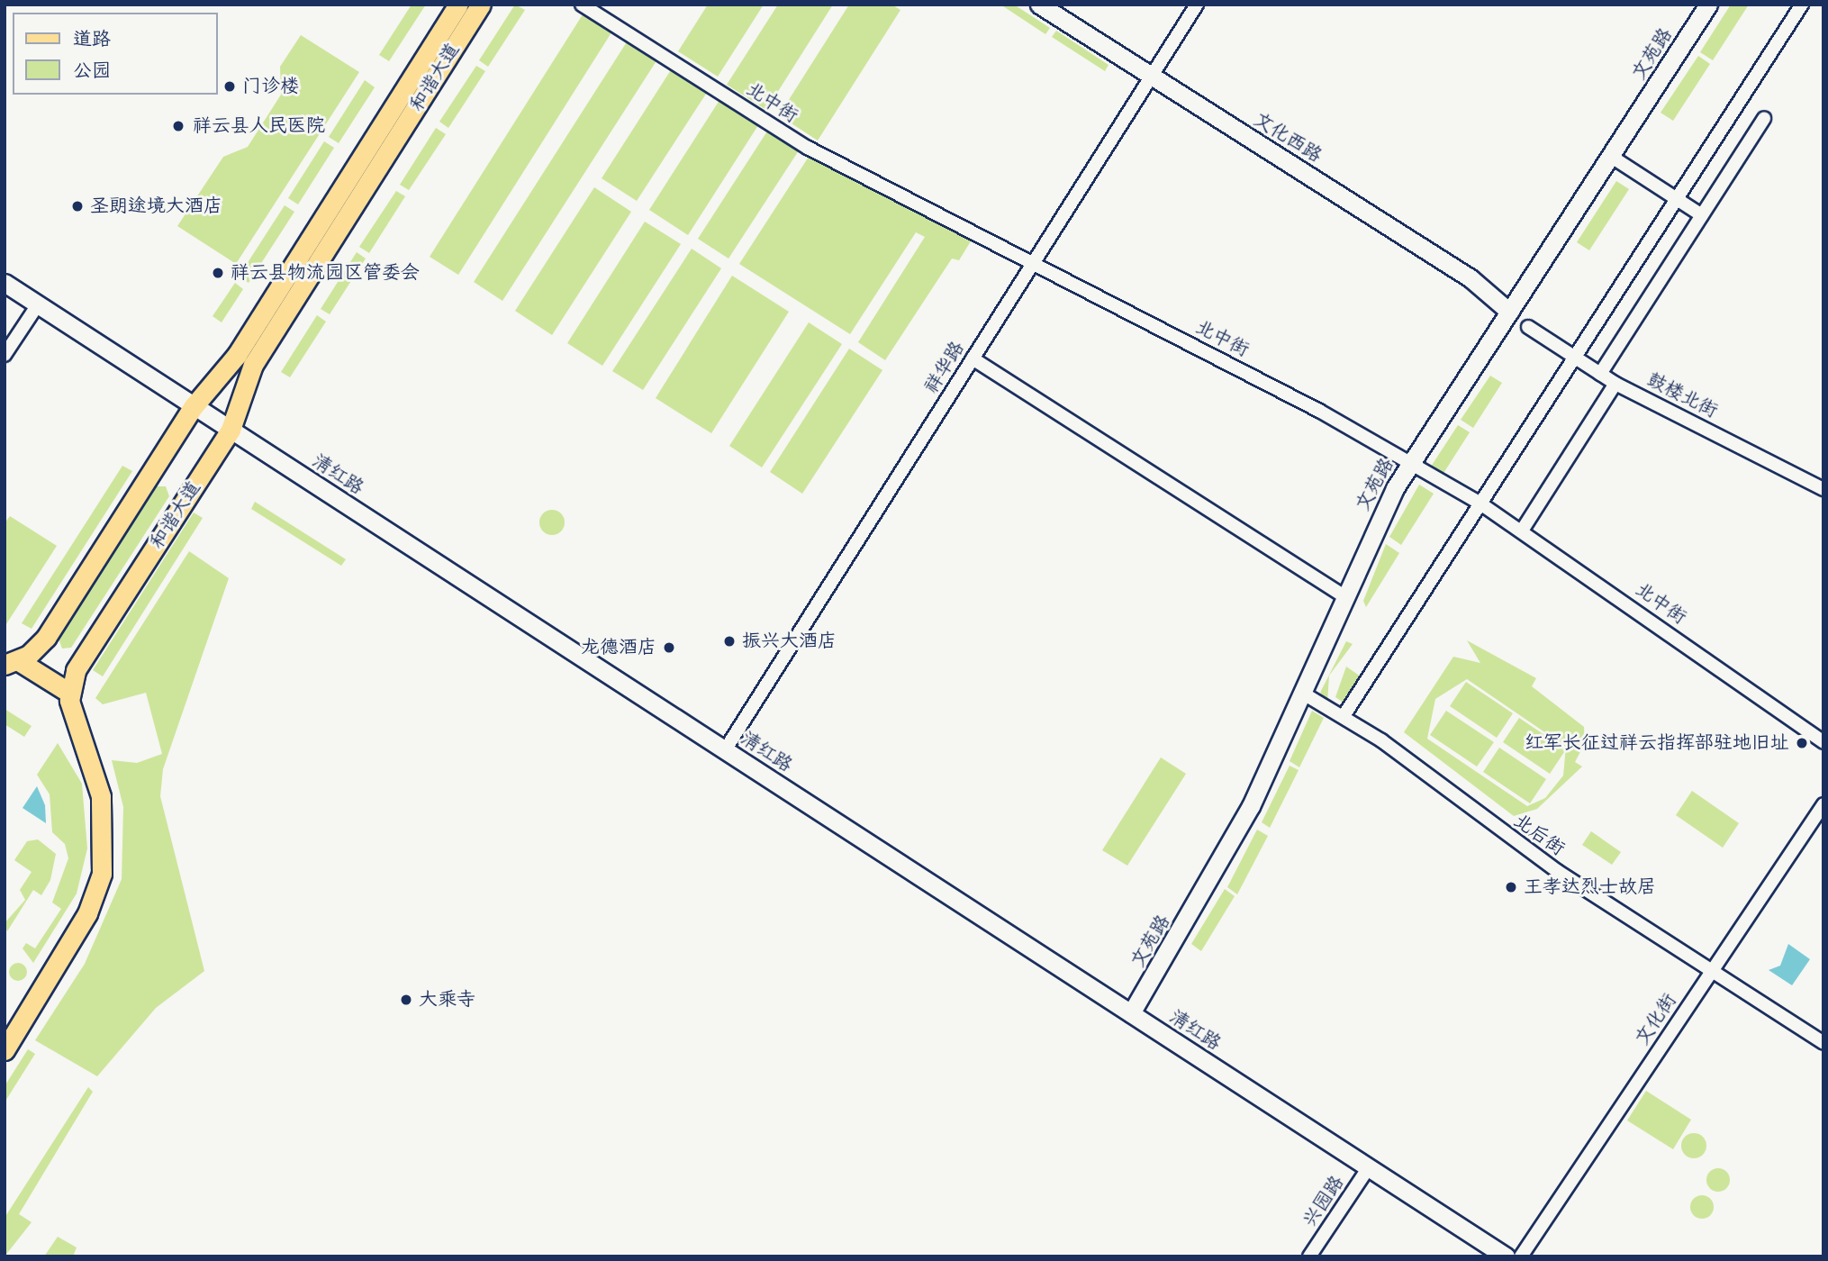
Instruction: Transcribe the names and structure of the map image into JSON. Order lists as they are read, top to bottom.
{
  "streets": {
    "main road": [
      "文苑路",
      "和谐大道",
      "文化西路",
      "清红路"
    ],
    "street": [
      "北中街",
      "祥华路",
      "鼓楼北街",
      "北后街",
      "文化街",
      "兴园路"
    ]
  },
  "crossings": [
    ["文苑路", "北中街"],
    ["文苑路", "文化西路"],
    ["文苑路", "清红路"],
    ["文苑路", "北后街"],
    ["和谐大道", "清红路"],
    ["北中街", "祥华路"],
    ["文化西路", "祥华路"],
    ["祥华路", "清红路"],
    ["清红路", "兴园路"],
    ["北后街", "文化街"]
  ],
  "places": [
    "门诊楼",
    "祥云县人民医院",
    "圣朗途境大酒店",
    "祥云县物流园区管委会",
    "振兴大酒店",
    "龙德酒店",
    "红军长征过祥云指挥部驻地旧址",
    "王孝达烈士故居",
    "大乘寺"
  ],
  "legend": ["道路", "公园"]
}
